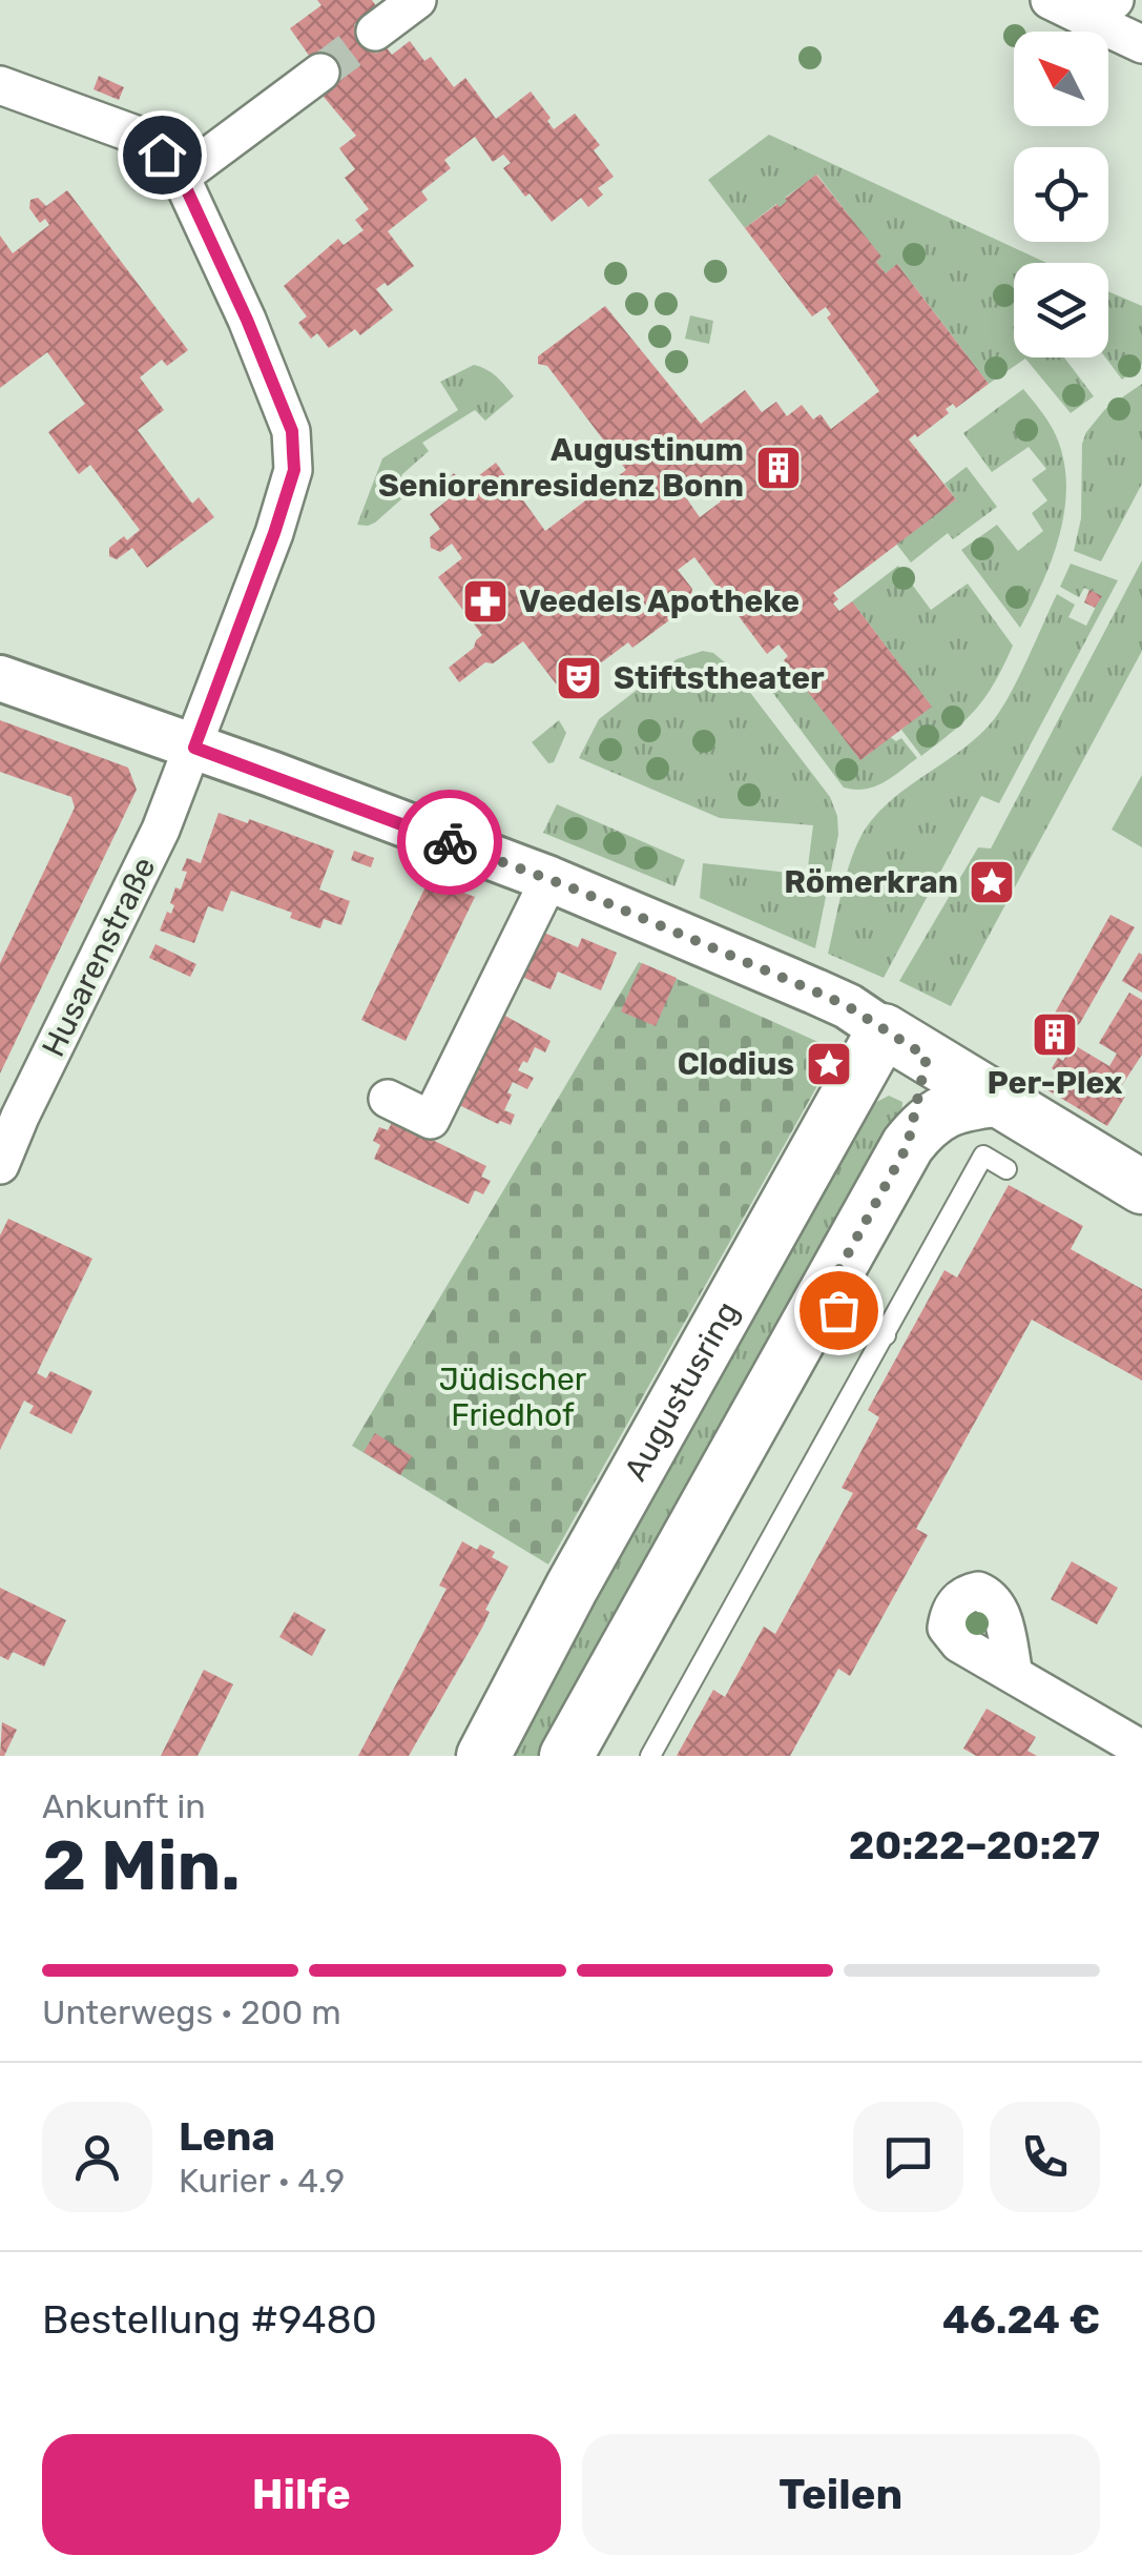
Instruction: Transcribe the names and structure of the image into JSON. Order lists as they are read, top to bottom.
{
  "streets": {
    "main road": ["Augustusring"],
    "street": ["Husarenstraße"]
  },
  "parks": ["Jüdischer Friedhof"],
  "places": {
    "building": ["Augustinum Seniorenresidenz Bonn", "Per-Plex"],
    "pharmacy": ["Veedels Apotheke"],
    "theatre": ["Stiftstheater"],
    "place": ["Römerkran", "Clodius"]
  },
  "north": "top left",
  "page": {
    "heading": ["2 Min.", "Ankunft in", "20:22–20:27"],
    "panel": [
      "Lena",
      "Kurier · 4.9",
      "Bestellung #9480",
      "46.24 €"
    ],
    "bar": "Unterwegs · 200 m",
    "buttons": ["Hilfe", "Teilen"]
  }
}
